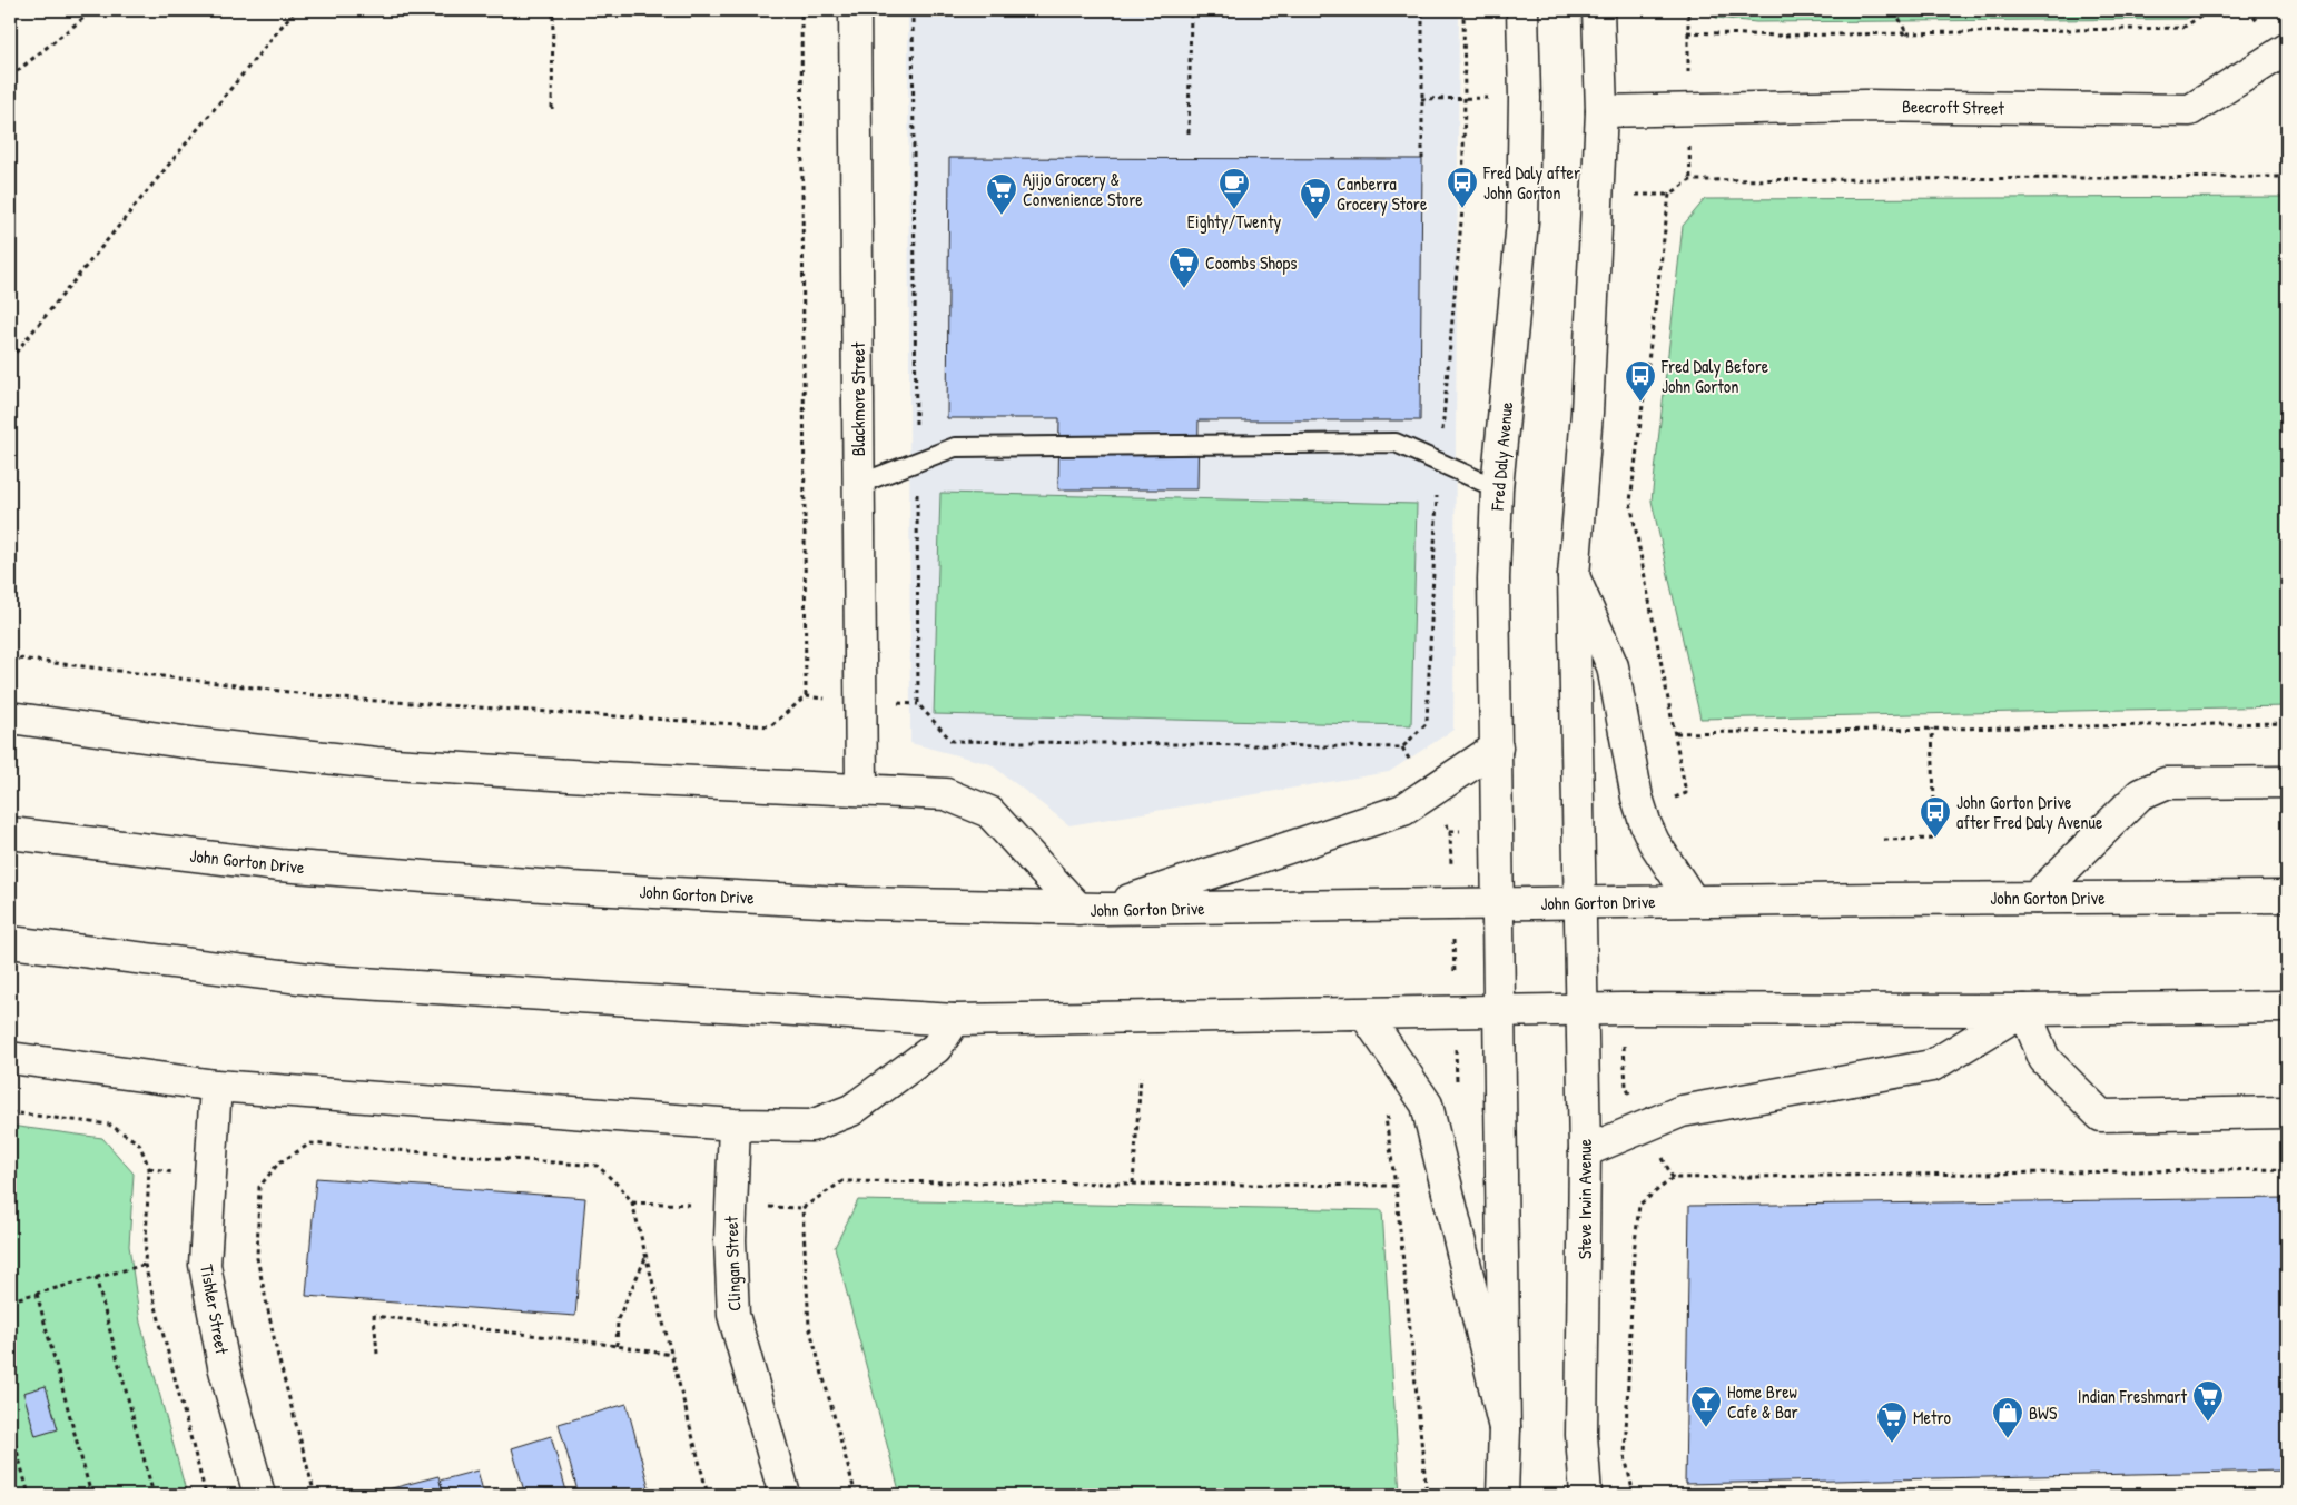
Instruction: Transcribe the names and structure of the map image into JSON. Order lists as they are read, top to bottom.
{
  "streets": {
    "street": [
      "Beecroft Street",
      "Blackmore Street",
      "Fred Daly Avenue",
      "John Gorton Drive",
      "Steve Irwin Avenue",
      "Clingan Street",
      "Tishler Street"
    ]
  },
  "crossings": [
    ["Fred Daly Avenue", "John Gorton Drive"],
    ["John Gorton Drive", "Steve Irwin Avenue"]
  ],
  "places": {
    "bus stop": ["Fred Daly after John Gorton", "Fred Daly Before John Gorton", "John Gorton Drive after Fred Daly Avenue"],
    "cafe": ["Eighty/Twenty"],
    "supermarket": [
      "Ajijo Grocery & Convenience Store",
      "Canberra Grocery Store",
      "Coombs Shops",
      "Indian Freshmart",
      "Metro"
    ],
    "bar": ["Home Brew Cafe & Bar"],
    "shop": ["BWS"]
  }
}
